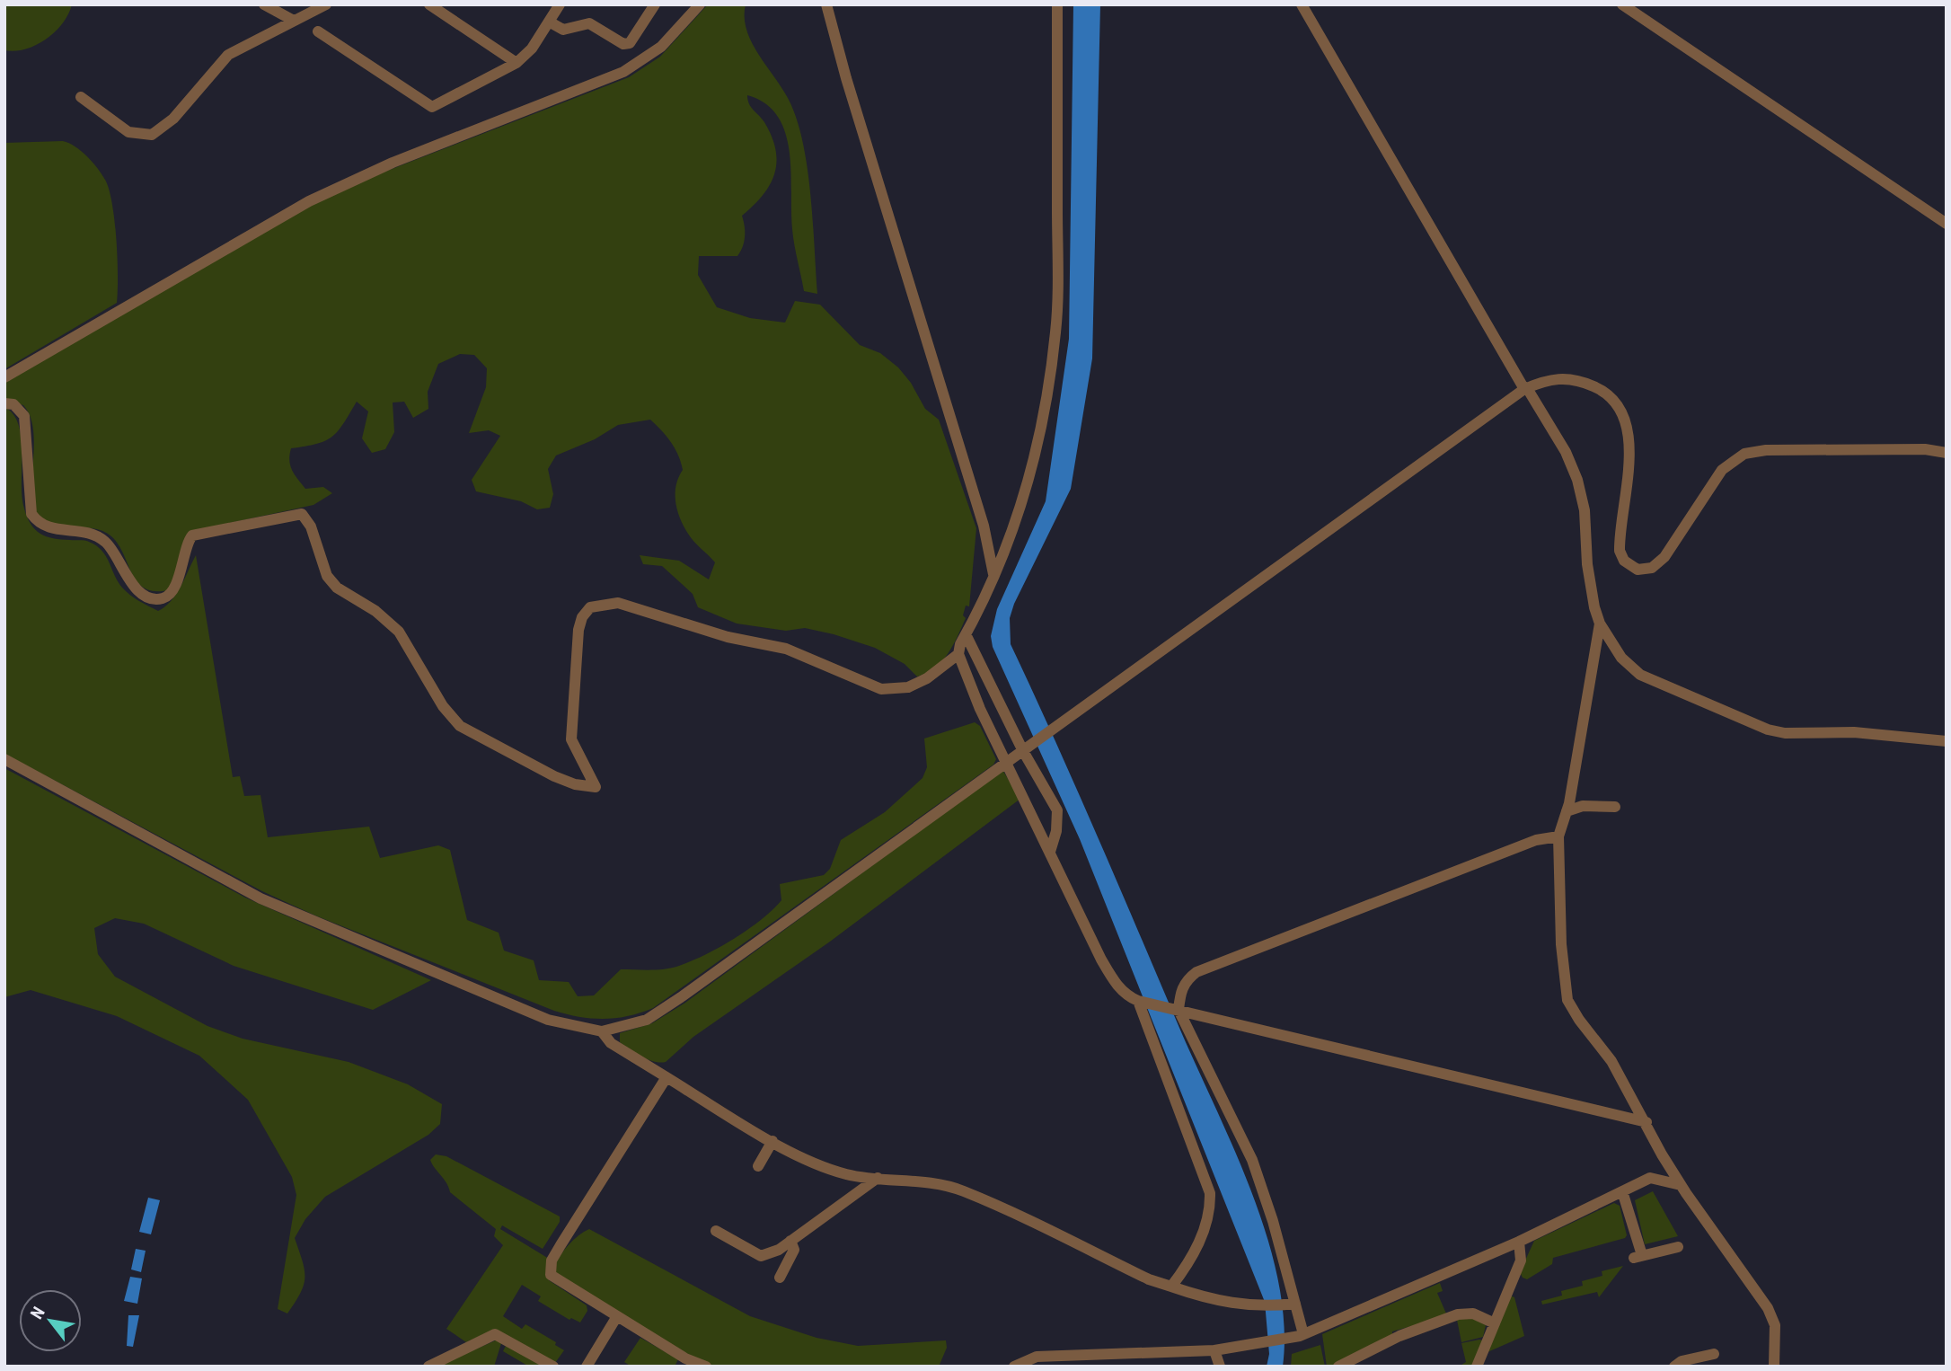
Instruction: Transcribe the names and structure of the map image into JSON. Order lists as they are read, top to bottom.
{
  "north": "top left"
}
